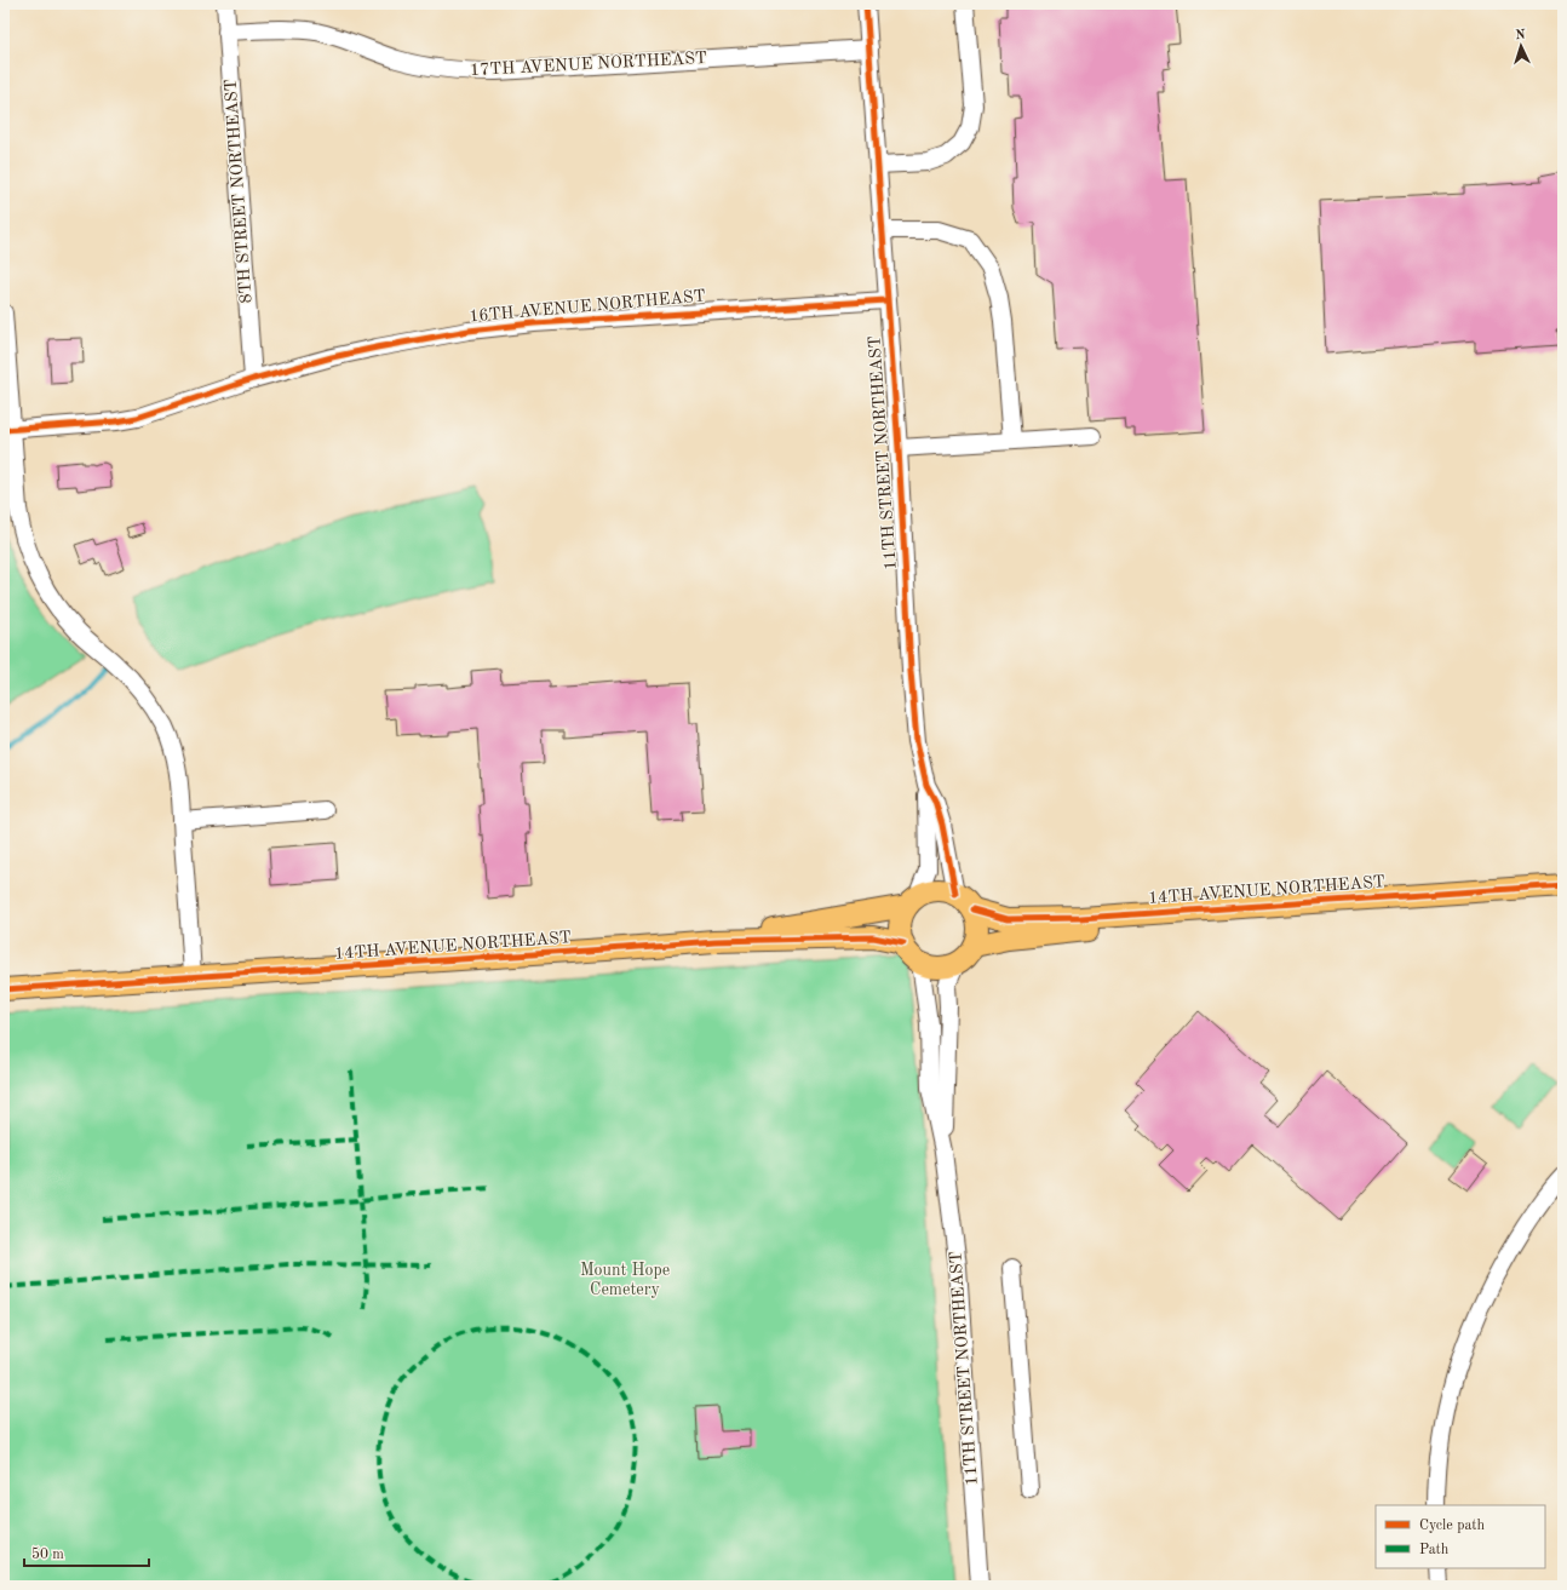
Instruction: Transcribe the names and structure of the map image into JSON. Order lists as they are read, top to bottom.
{
  "streets": {
    "main road": ["14TH AVENUE NORTHEAST"],
    "street": [
      "17TH AVENUE NORTHEAST",
      "8TH STREET NORTHEAST",
      "16TH AVENUE NORTHEAST",
      "11TH STREET NORTHEAST"
    ]
  },
  "crossings": [
    ["17TH AVENUE NORTHEAST", "8TH STREET NORTHEAST"],
    ["17TH AVENUE NORTHEAST", "11TH STREET NORTHEAST"],
    ["8TH STREET NORTHEAST", "16TH AVENUE NORTHEAST"],
    ["16TH AVENUE NORTHEAST", "11TH STREET NORTHEAST"],
    ["11TH STREET NORTHEAST", "14TH AVENUE NORTHEAST"]
  ],
  "parks": ["Mount Hope Cemetery"],
  "legend": ["Cycle path", "Path"],
  "scale_bar": "50 m",
  "north": "top"
}
